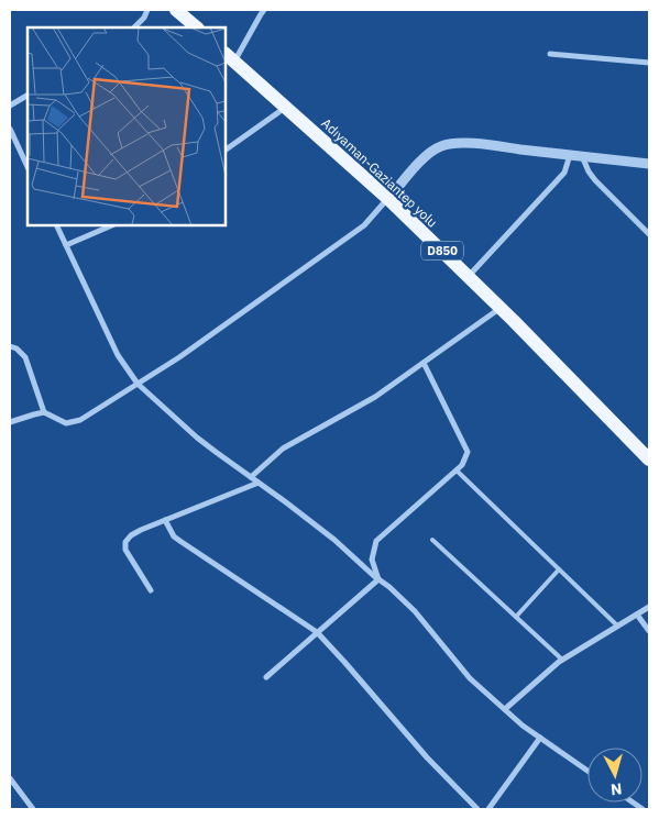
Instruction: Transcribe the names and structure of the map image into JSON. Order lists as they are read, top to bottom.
{
  "streets": {
    "main road": ["Adıyaman-Gaziantep yolu", "D850"]
  },
  "north": "bottom"
}
